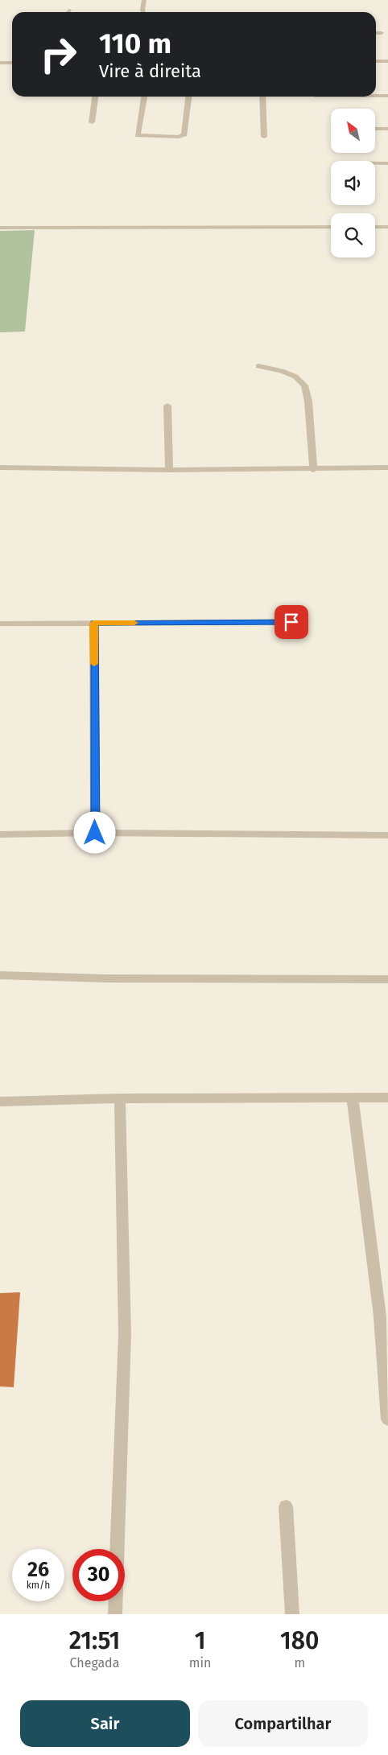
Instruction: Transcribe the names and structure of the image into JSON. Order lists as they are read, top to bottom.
{
  "north": "top left",
  "page": {
    "turn": ["110 m", "Vire à direita"],
    "speed": "26 km/h",
    "limit": "30",
    "eta": [
      "21:51",
      "Chegada",
      "1",
      "min",
      "180",
      "m"
    ],
    "buttons": ["Sair", "Compartilhar"]
  }
}
